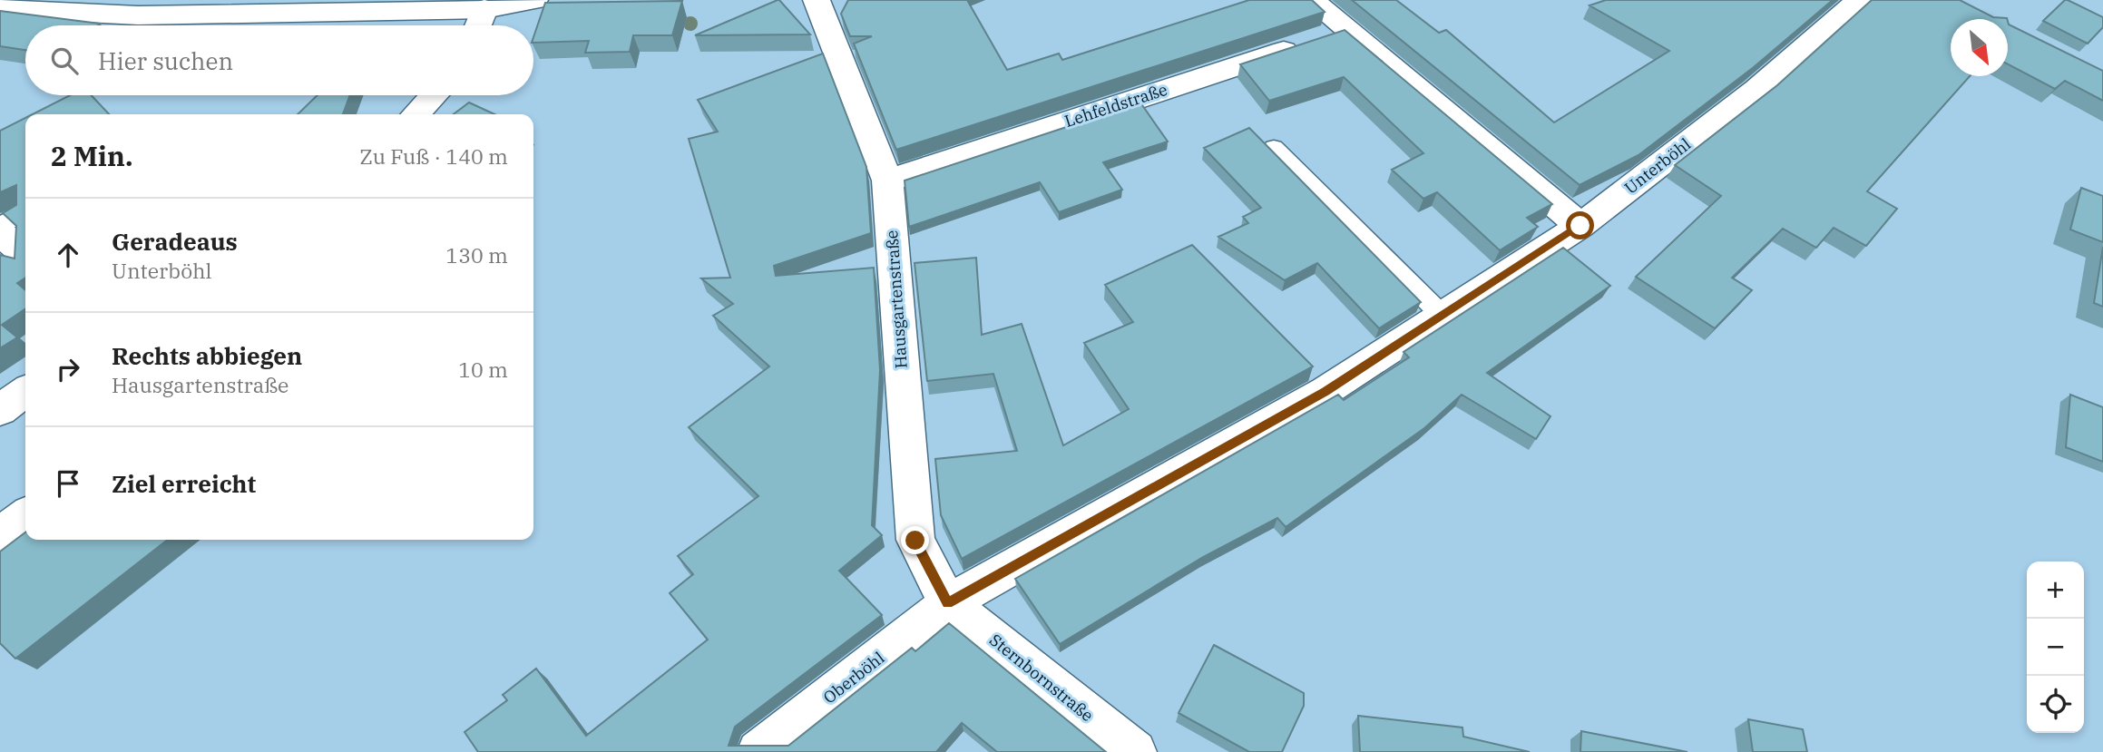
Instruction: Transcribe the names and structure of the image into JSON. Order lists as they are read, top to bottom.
{
  "streets": {
    "street": [
      "Lehfeldstraße",
      "Unterböhl",
      "Hausgartenstraße",
      "Oberböhl",
      "Sternbornstraße"
    ]
  },
  "crossings": [
    ["Lehfeldstraße", "Hausgartenstraße"],
    ["Unterböhl", "Hausgartenstraße"],
    ["Unterböhl", "Oberböhl"],
    ["Unterböhl", "Sternbornstraße"],
    ["Hausgartenstraße", "Oberböhl"],
    ["Hausgartenstraße", "Sternbornstraße"],
    ["Oberböhl", "Sternbornstraße"]
  ],
  "north": "bottom right",
  "page": {
    "search": "Hier suchen",
    "heading": ["2 Min.", "Zu Fuß · 140 m"],
    "list": [
      ["Geradeaus", "Unterböhl", "130 m"],
      ["Rechts abbiegen", "Hausgartenstraße", "10 m"],
      "Ziel erreicht"
    ],
    "map_buttons": ["+", "−"]
  }
}
